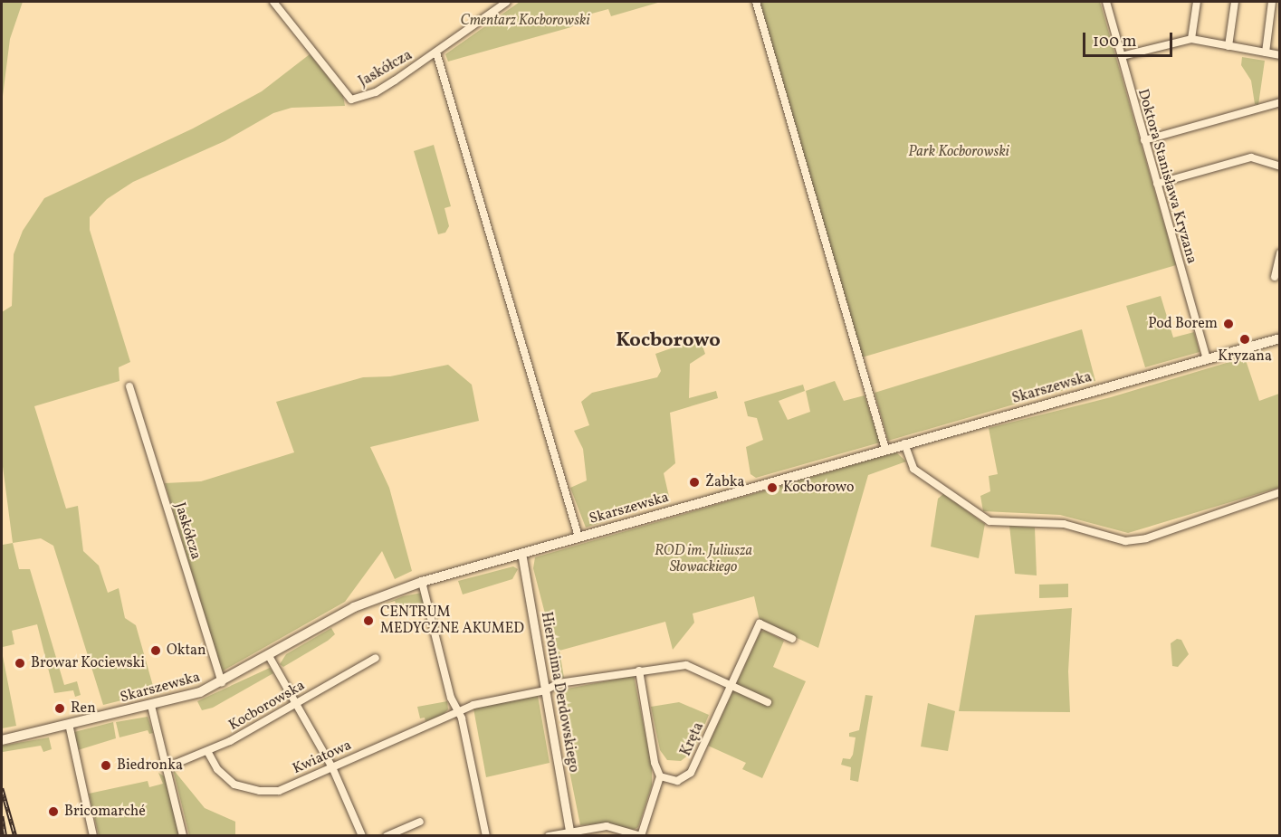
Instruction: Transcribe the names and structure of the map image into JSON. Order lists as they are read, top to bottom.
{
  "streets": {
    "main road": ["Skarszewska"],
    "street": [
      "Jaskółcza",
      "Doktora Stanisława Kryzana",
      "Hieronima Derdowskiego",
      "Kocborowska",
      "Kręta",
      "Kwiatowa"
    ]
  },
  "crossings": [
    ["Jaskółcza", "Skarszewska"],
    ["Doktora Stanisława Kryzana", "Skarszewska"],
    ["Skarszewska", "Hieronima Derdowskiego"],
    ["Hieronima Derdowskiego", "Kwiatowa"],
    ["Kocborowska", "Kwiatowa"]
  ],
  "districts": ["Kocborowo"],
  "parks": ["Cmentarz Kocborowski", "Park Kocborowski", "ROD im. Juliusza Słowackiego"],
  "places": [
    "Pod Borem",
    "Kryzana",
    "Żabka",
    "Kocborowo",
    "CENTRUM MEDYCZNE AKUMED",
    "Oktan",
    "Browar Kociewski",
    "Ren",
    "Biedronka",
    "Bricomarché"
  ],
  "scale_bar": "100 m"
}
